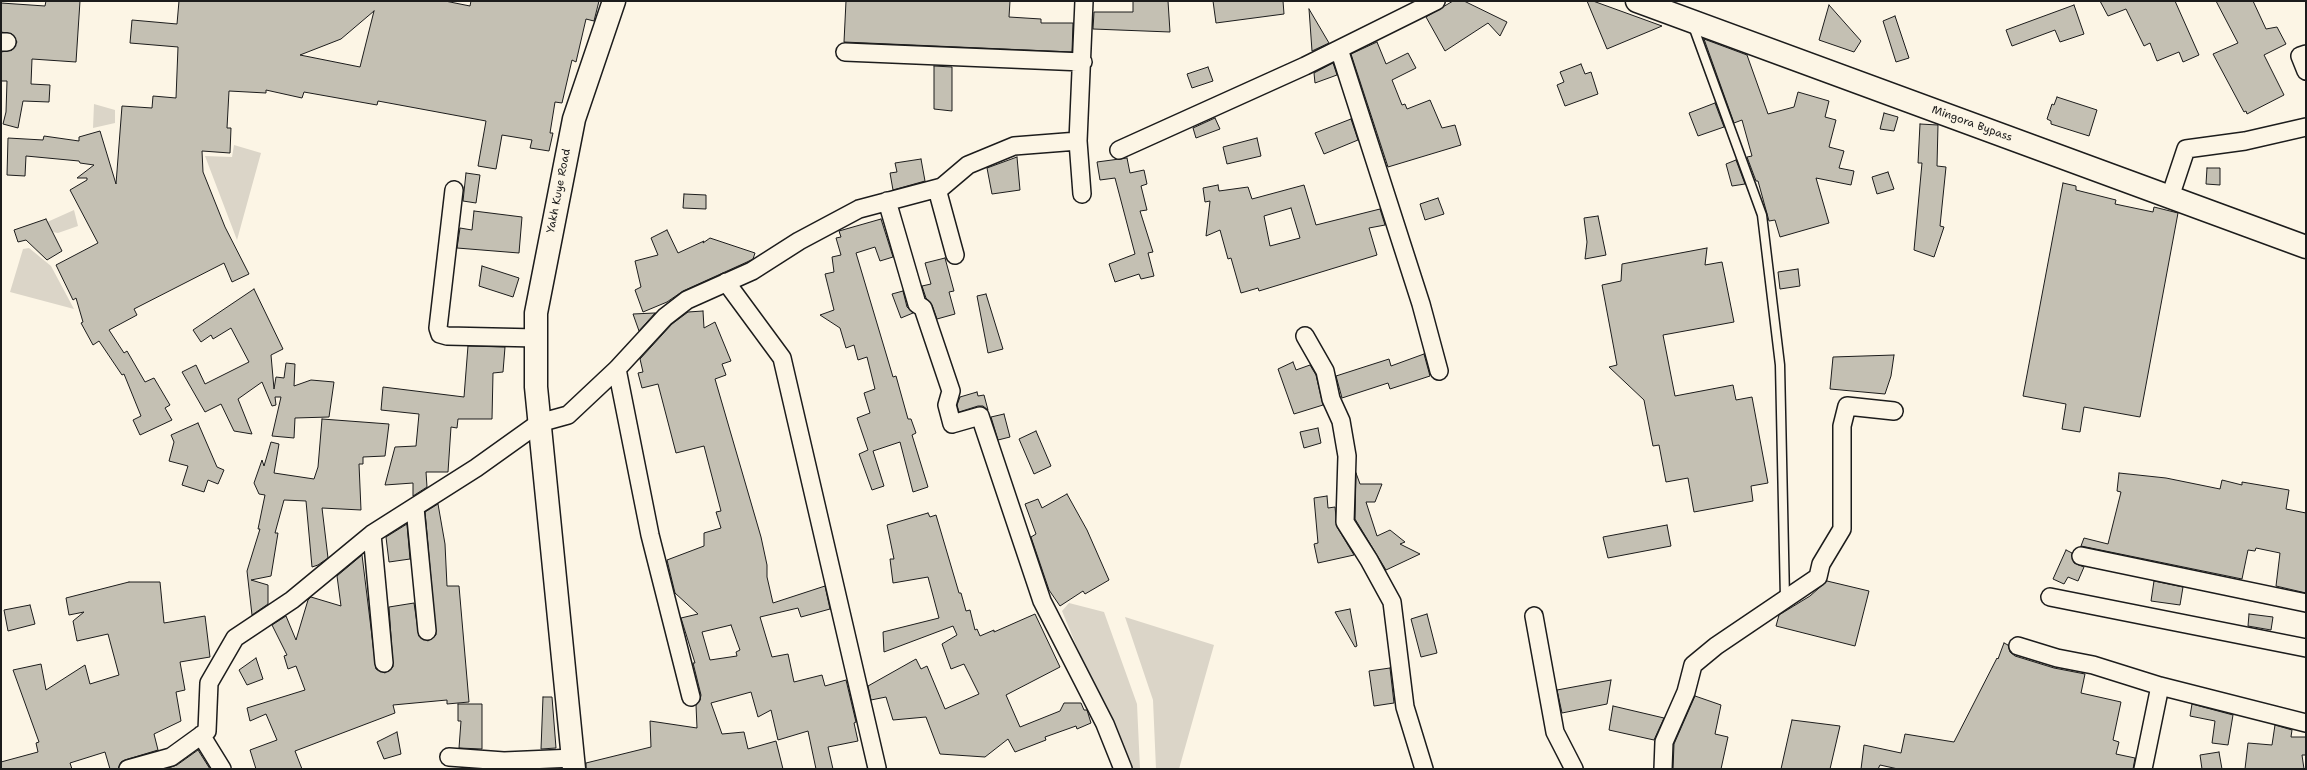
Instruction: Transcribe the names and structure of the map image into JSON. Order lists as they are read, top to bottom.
{
  "streets": {
    "main road": ["Mingora Bypass", "Yakh Kuye Road"]
  }
}
